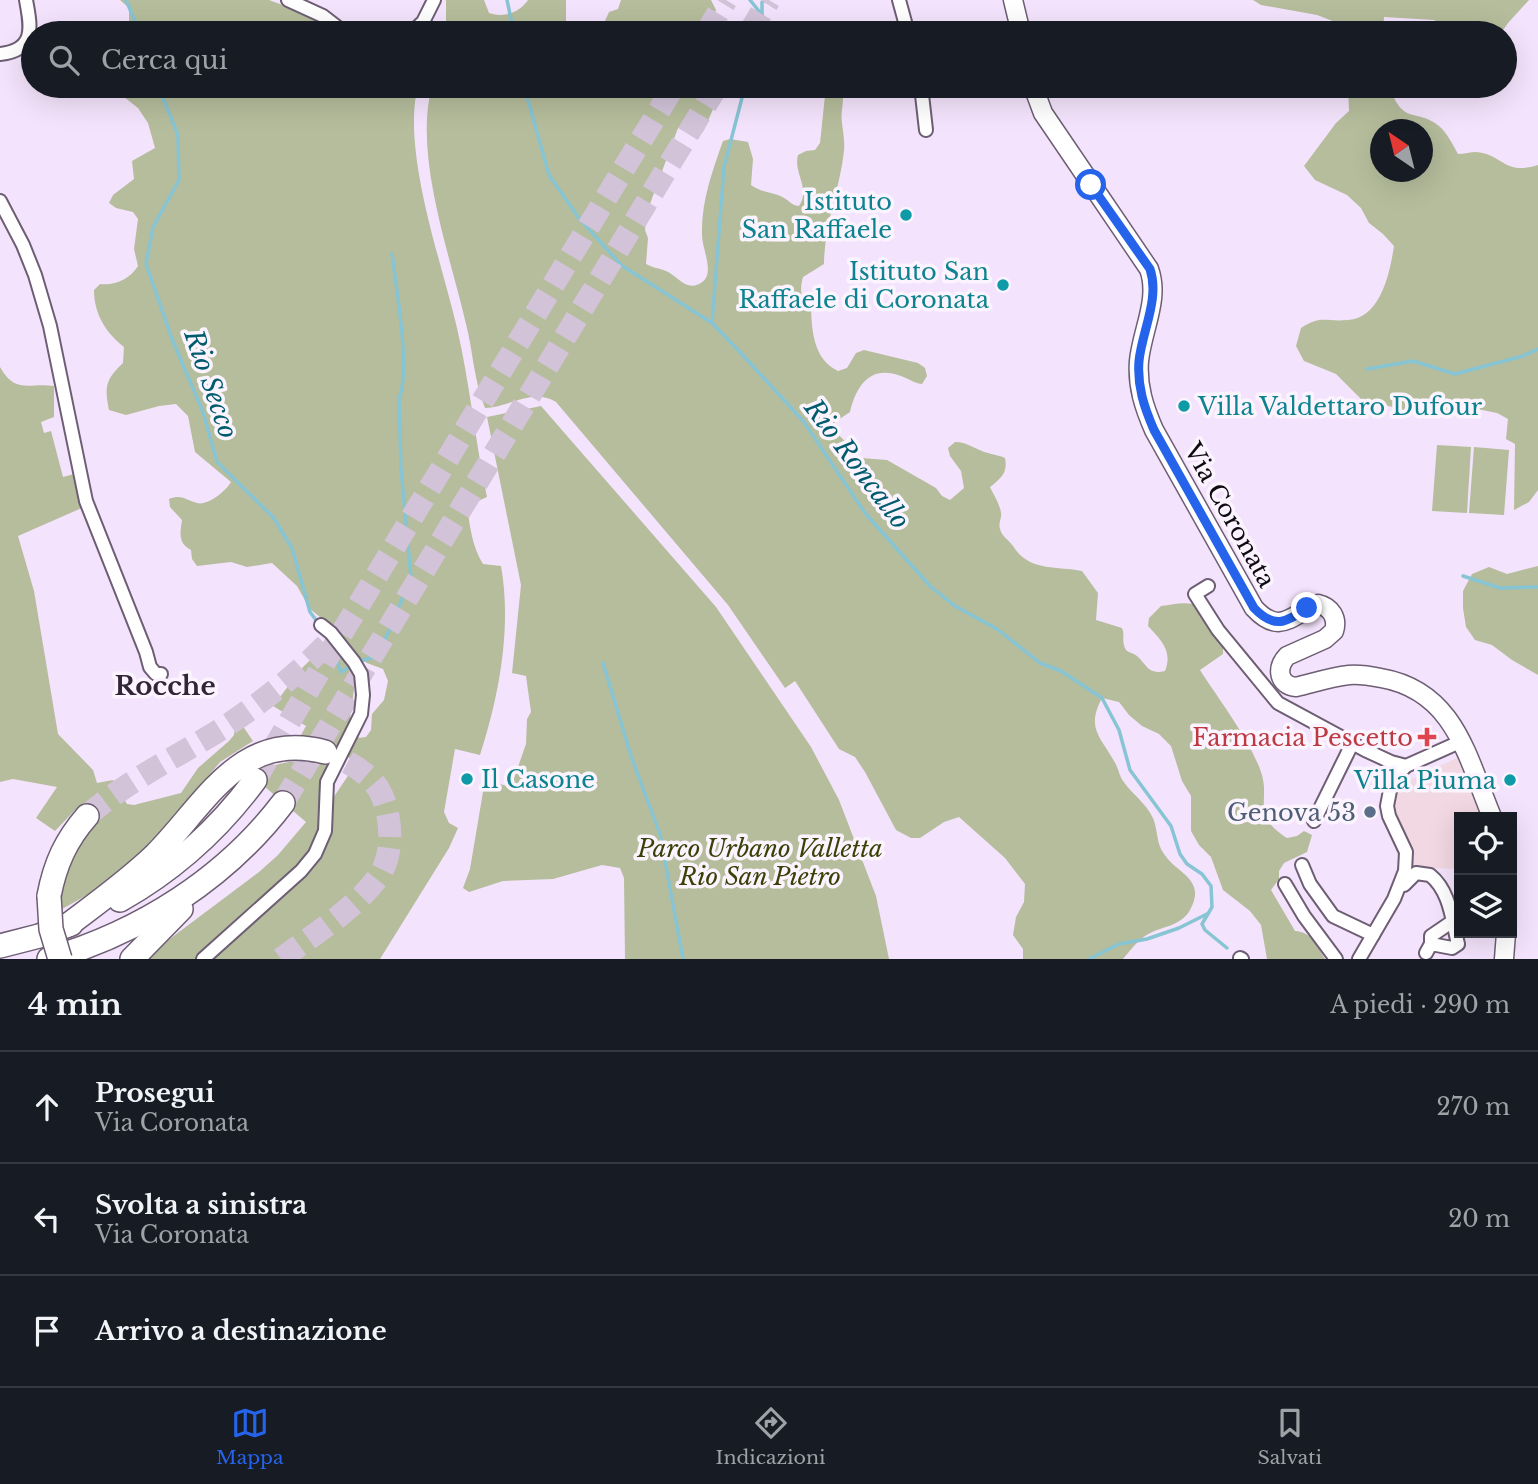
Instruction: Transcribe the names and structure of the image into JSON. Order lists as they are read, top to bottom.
{
  "streets": {
    "street": ["Via Coronata"]
  },
  "districts": ["Rocche"],
  "water": ["Rio Secco", "Rio Roncallo"],
  "parks": ["Parco Urbano Valletta Rio San Pietro"],
  "places": {
    "other": [
      "Istituto San Raffaele",
      "Istituto San Raffaele di Coronata",
      "Villa Valdettaro Dufour",
      "Il Casone",
      "Villa Piuma",
      "Genova 53"
    ],
    "health": ["Farmacia Pescetto"]
  },
  "north": "top left",
  "page": {
    "search": "Cerca qui",
    "heading": ["4 min", "A piedi · 290 m"],
    "list": [
      ["Prosegui", "Via Coronata", "270 m"],
      ["Svolta a sinistra", "Via Coronata", "20 m"],
      "Arrivo a destinazione"
    ],
    "nav": ["Mappa", "Indicazioni", "Salvati"]
  }
}
